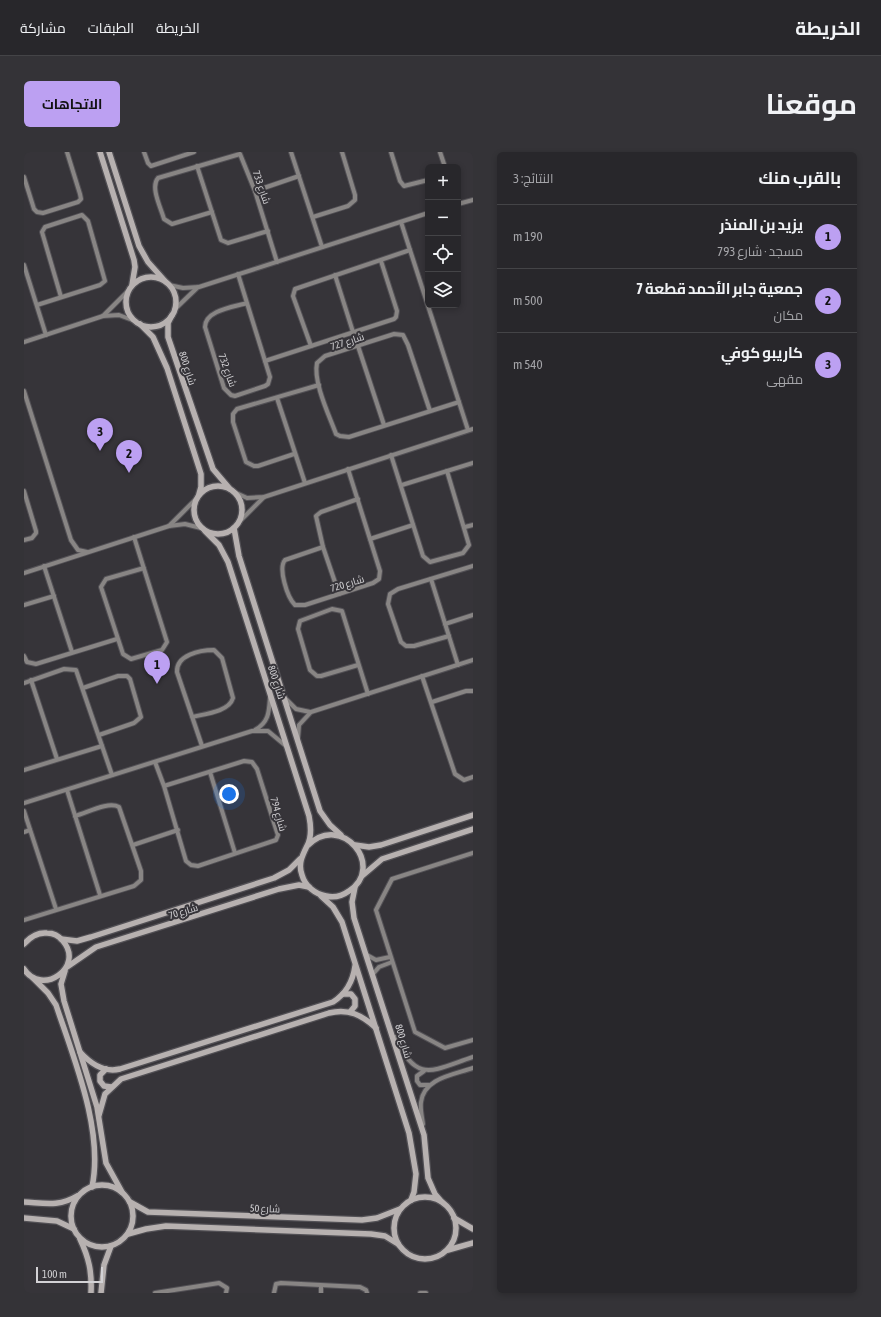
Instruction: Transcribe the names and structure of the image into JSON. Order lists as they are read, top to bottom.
{
  "streets": {
    "main road": ["شارع 800", "شارع 70", "شارع 50"],
    "street": [
      "شارع 733",
      "شارع 727",
      "شارع 732",
      "شارع 720",
      "شارع 794"
    ]
  },
  "crossings": [
    ["شارع 800", "شارع 70"],
    ["شارع 800", "شارع 50"]
  ],
  "scale_bar": "100 m",
  "page": {
    "header": "الخريطة",
    "nav": ["الخريطة", "الطبقات", "مشاركة"],
    "title": "موقعنا",
    "buttons": "الاتجاهات",
    "heading": ["بالقرب منك", "النتائج: 3"],
    "map_buttons": ["+", "−"],
    "list": [
      {
        "mark": "1",
        "name": "يزيد بن المنذر",
        "note": "مسجد · شارع 793",
        "value": "190 m"
      },
      {
        "mark": "2",
        "name": "جمعية جابر الأحمد قطعة 7",
        "note": "مكان",
        "value": "500 m"
      },
      {
        "mark": "3",
        "name": "كاريبو كوفي",
        "note": "مقهى",
        "value": "540 m"
      }
    ],
    "pins": ["3", "2", "1"],
    "scale": "100 m"
  }
}
